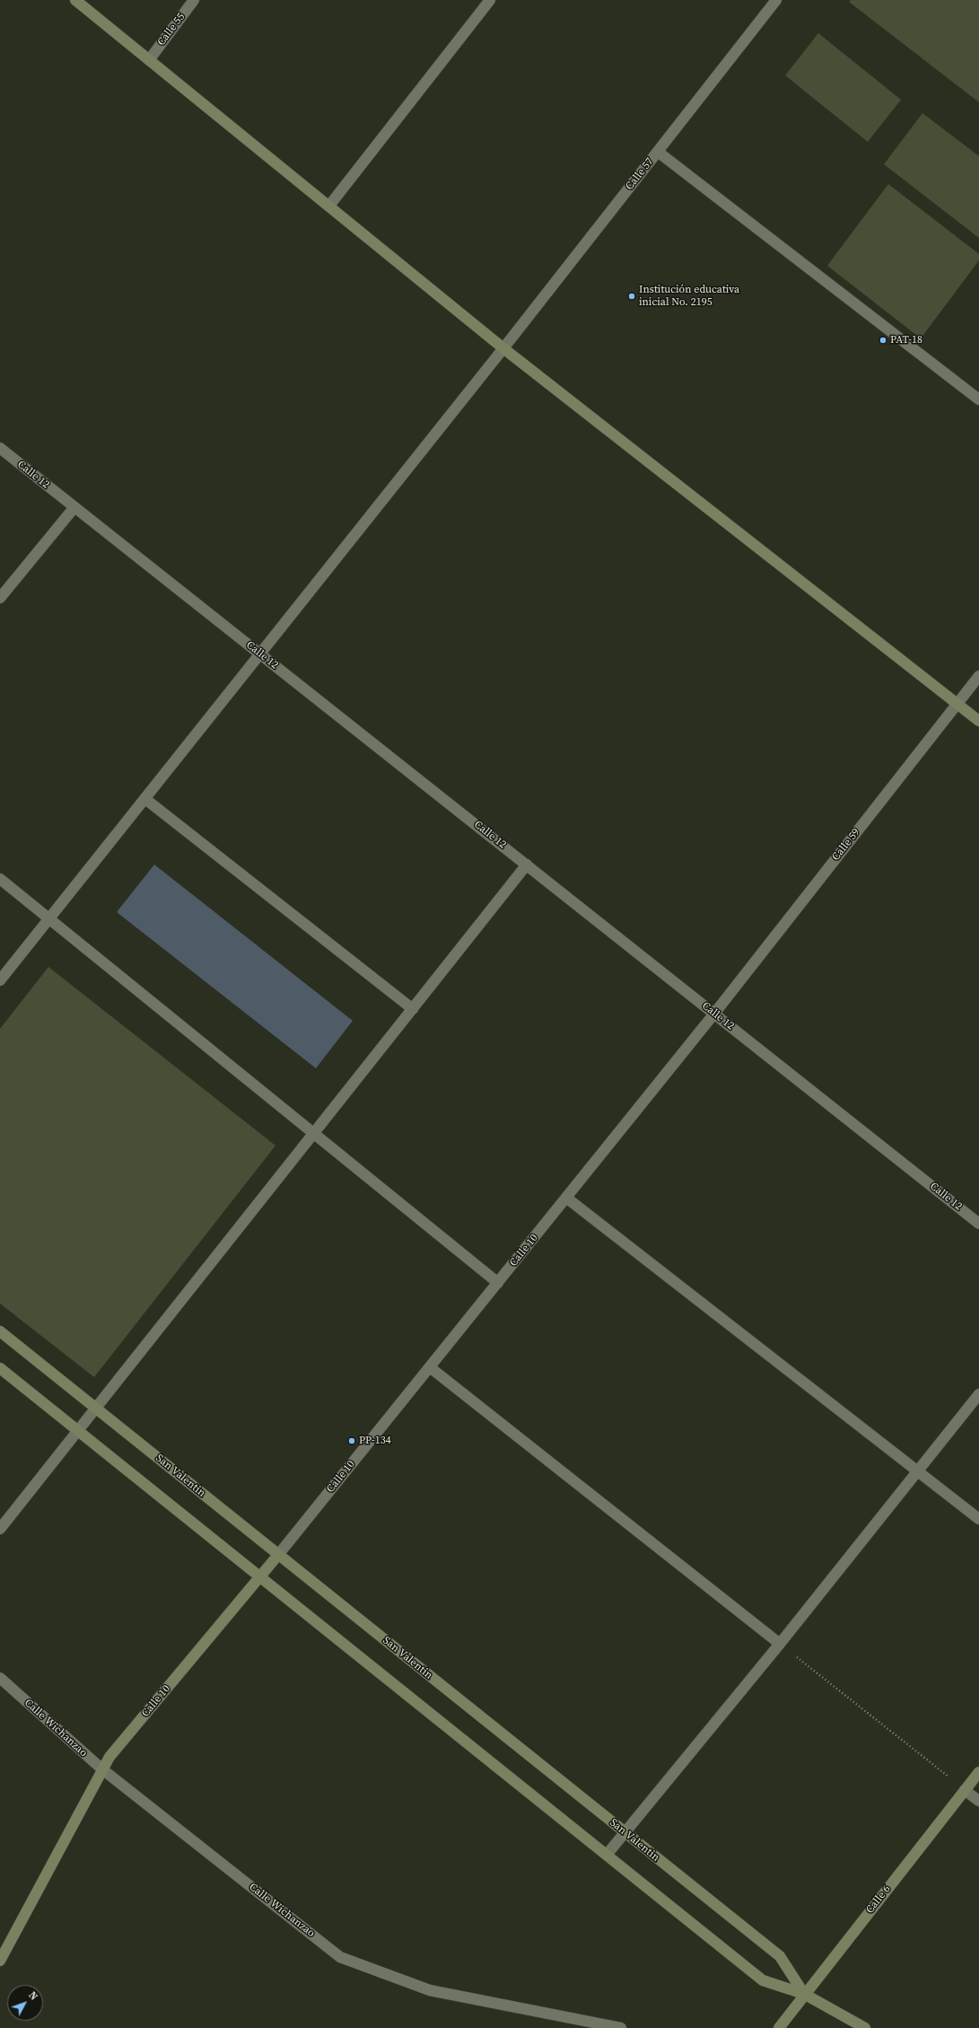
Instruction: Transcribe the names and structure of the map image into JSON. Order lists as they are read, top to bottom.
{
  "streets": {
    "street": [
      "Calle 55",
      "Calle 57",
      "Calle 12",
      "Calle 59",
      "Calle 10",
      "San Valentin",
      "Calle Wichanzao",
      "Calle 6"
    ]
  },
  "crossings": [
    ["Calle 57", "Calle 12"],
    ["Calle 12", "Calle 59"],
    ["Calle 12", "Calle 10"],
    ["Calle 59", "Calle 10"],
    ["Calle 10", "San Valentin"],
    ["Calle 10", "Calle Wichanzao"],
    ["San Valentin", "Calle 6"]
  ],
  "places": ["Institución educativa inicial No. 2195", "PAT-18", "PP-134"],
  "north": "top right"
}
